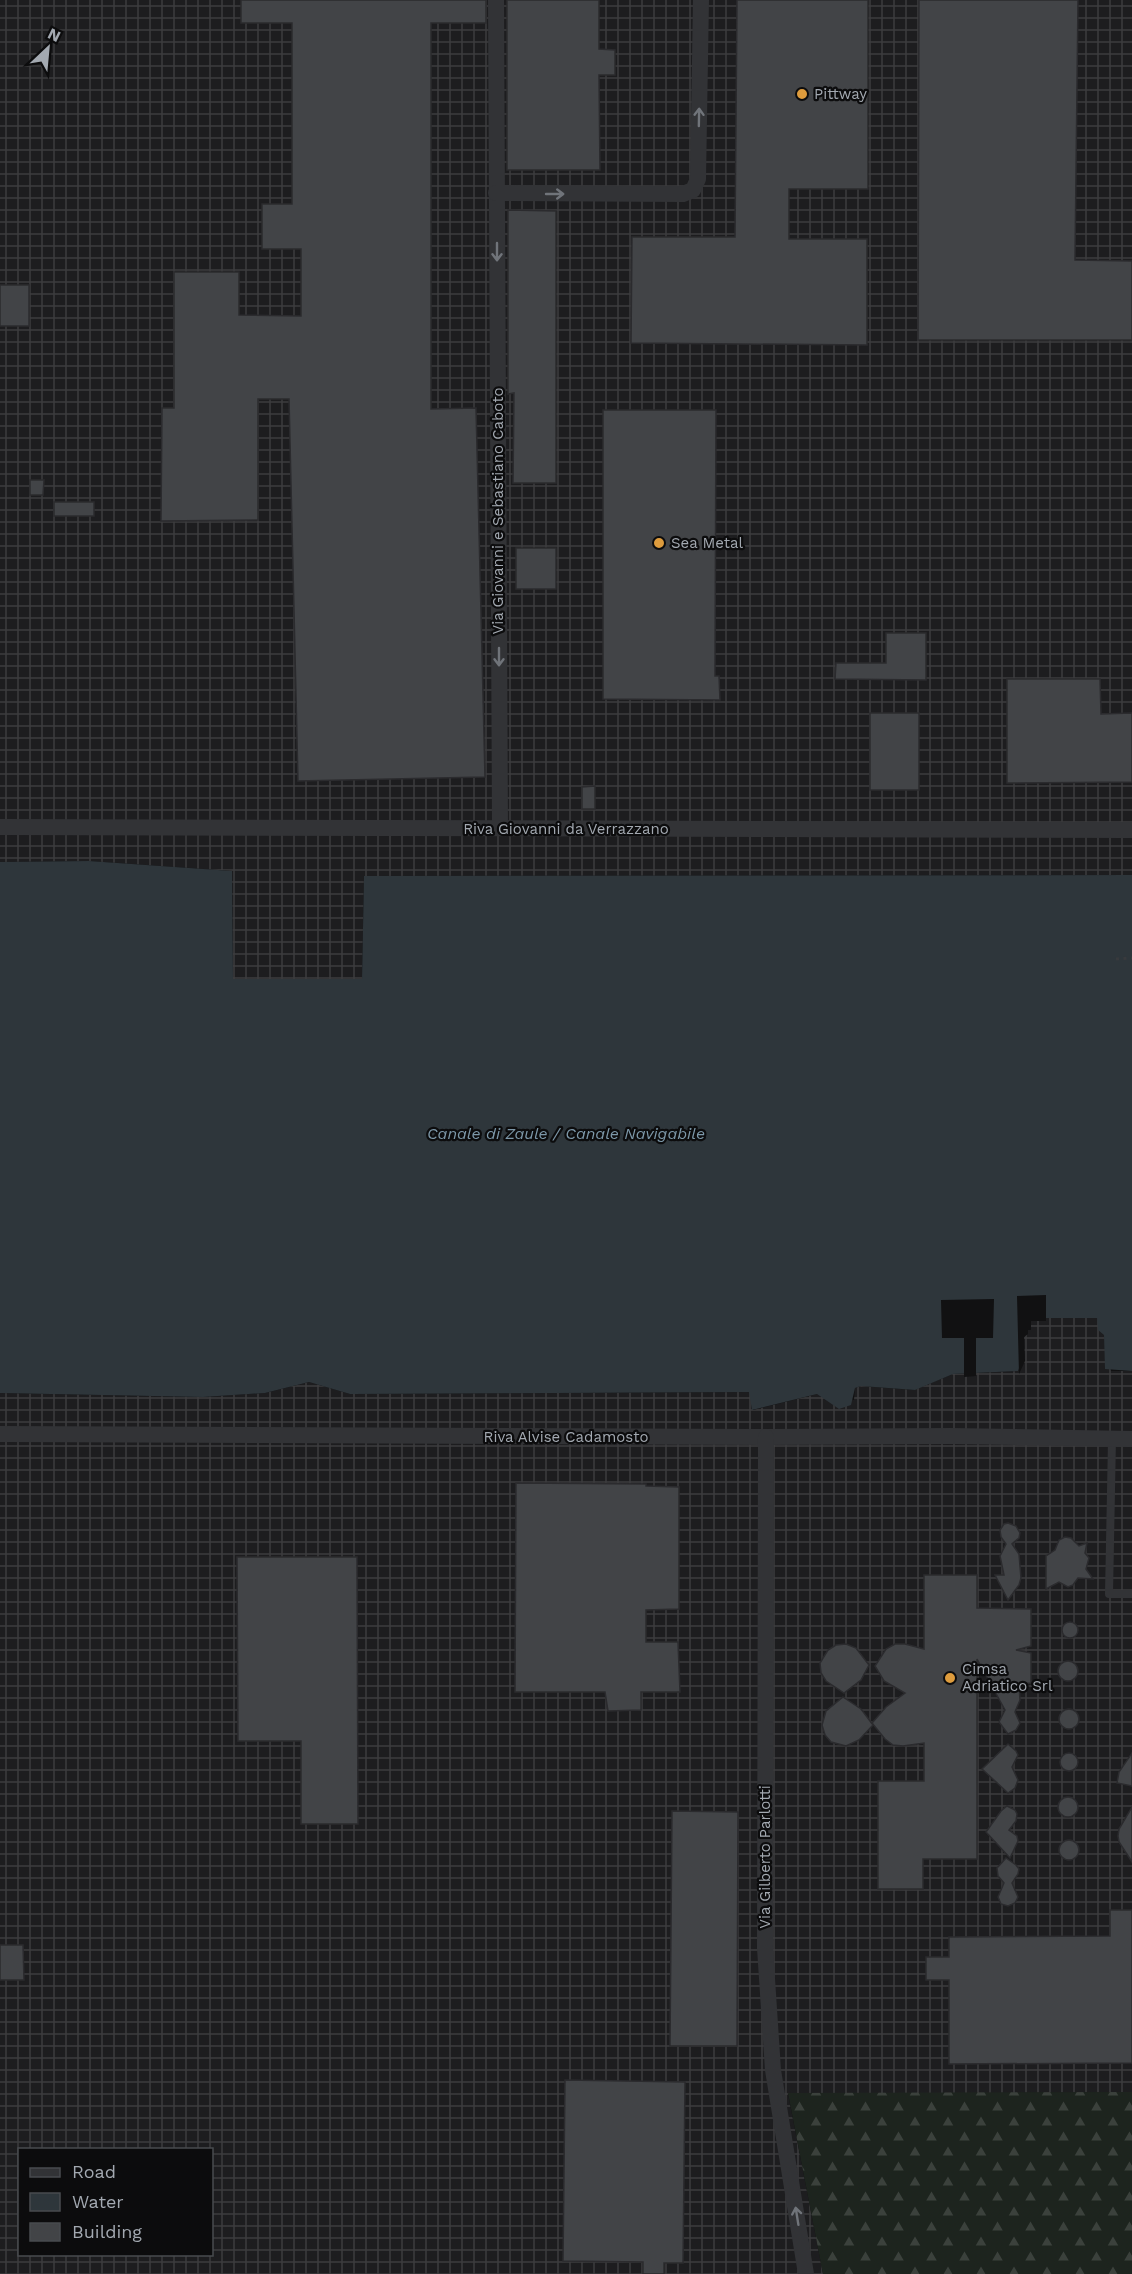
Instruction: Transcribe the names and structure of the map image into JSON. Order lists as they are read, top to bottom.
{
  "streets": {
    "street": [
      "Via Giovanni e Sebastiano Caboto",
      "Riva Giovanni da Verrazzano",
      "Riva Alvise Cadamosto",
      "Via Gilberto Parlotti"
    ]
  },
  "crossings": [
    ["Via Giovanni e Sebastiano Caboto", "Riva Giovanni da Verrazzano"],
    ["Riva Alvise Cadamosto", "Via Gilberto Parlotti"]
  ],
  "one_way": ["Via Giovanni e Sebastiano Caboto", "Via Gilberto Parlotti"],
  "water": ["Canale di Zaule / Canale Navigabile"],
  "places": ["Pittway", "Sea Metal", "Cimsa Adriatico Srl"],
  "legend": ["Road", "Water", "Building"],
  "north": "top right"
}
